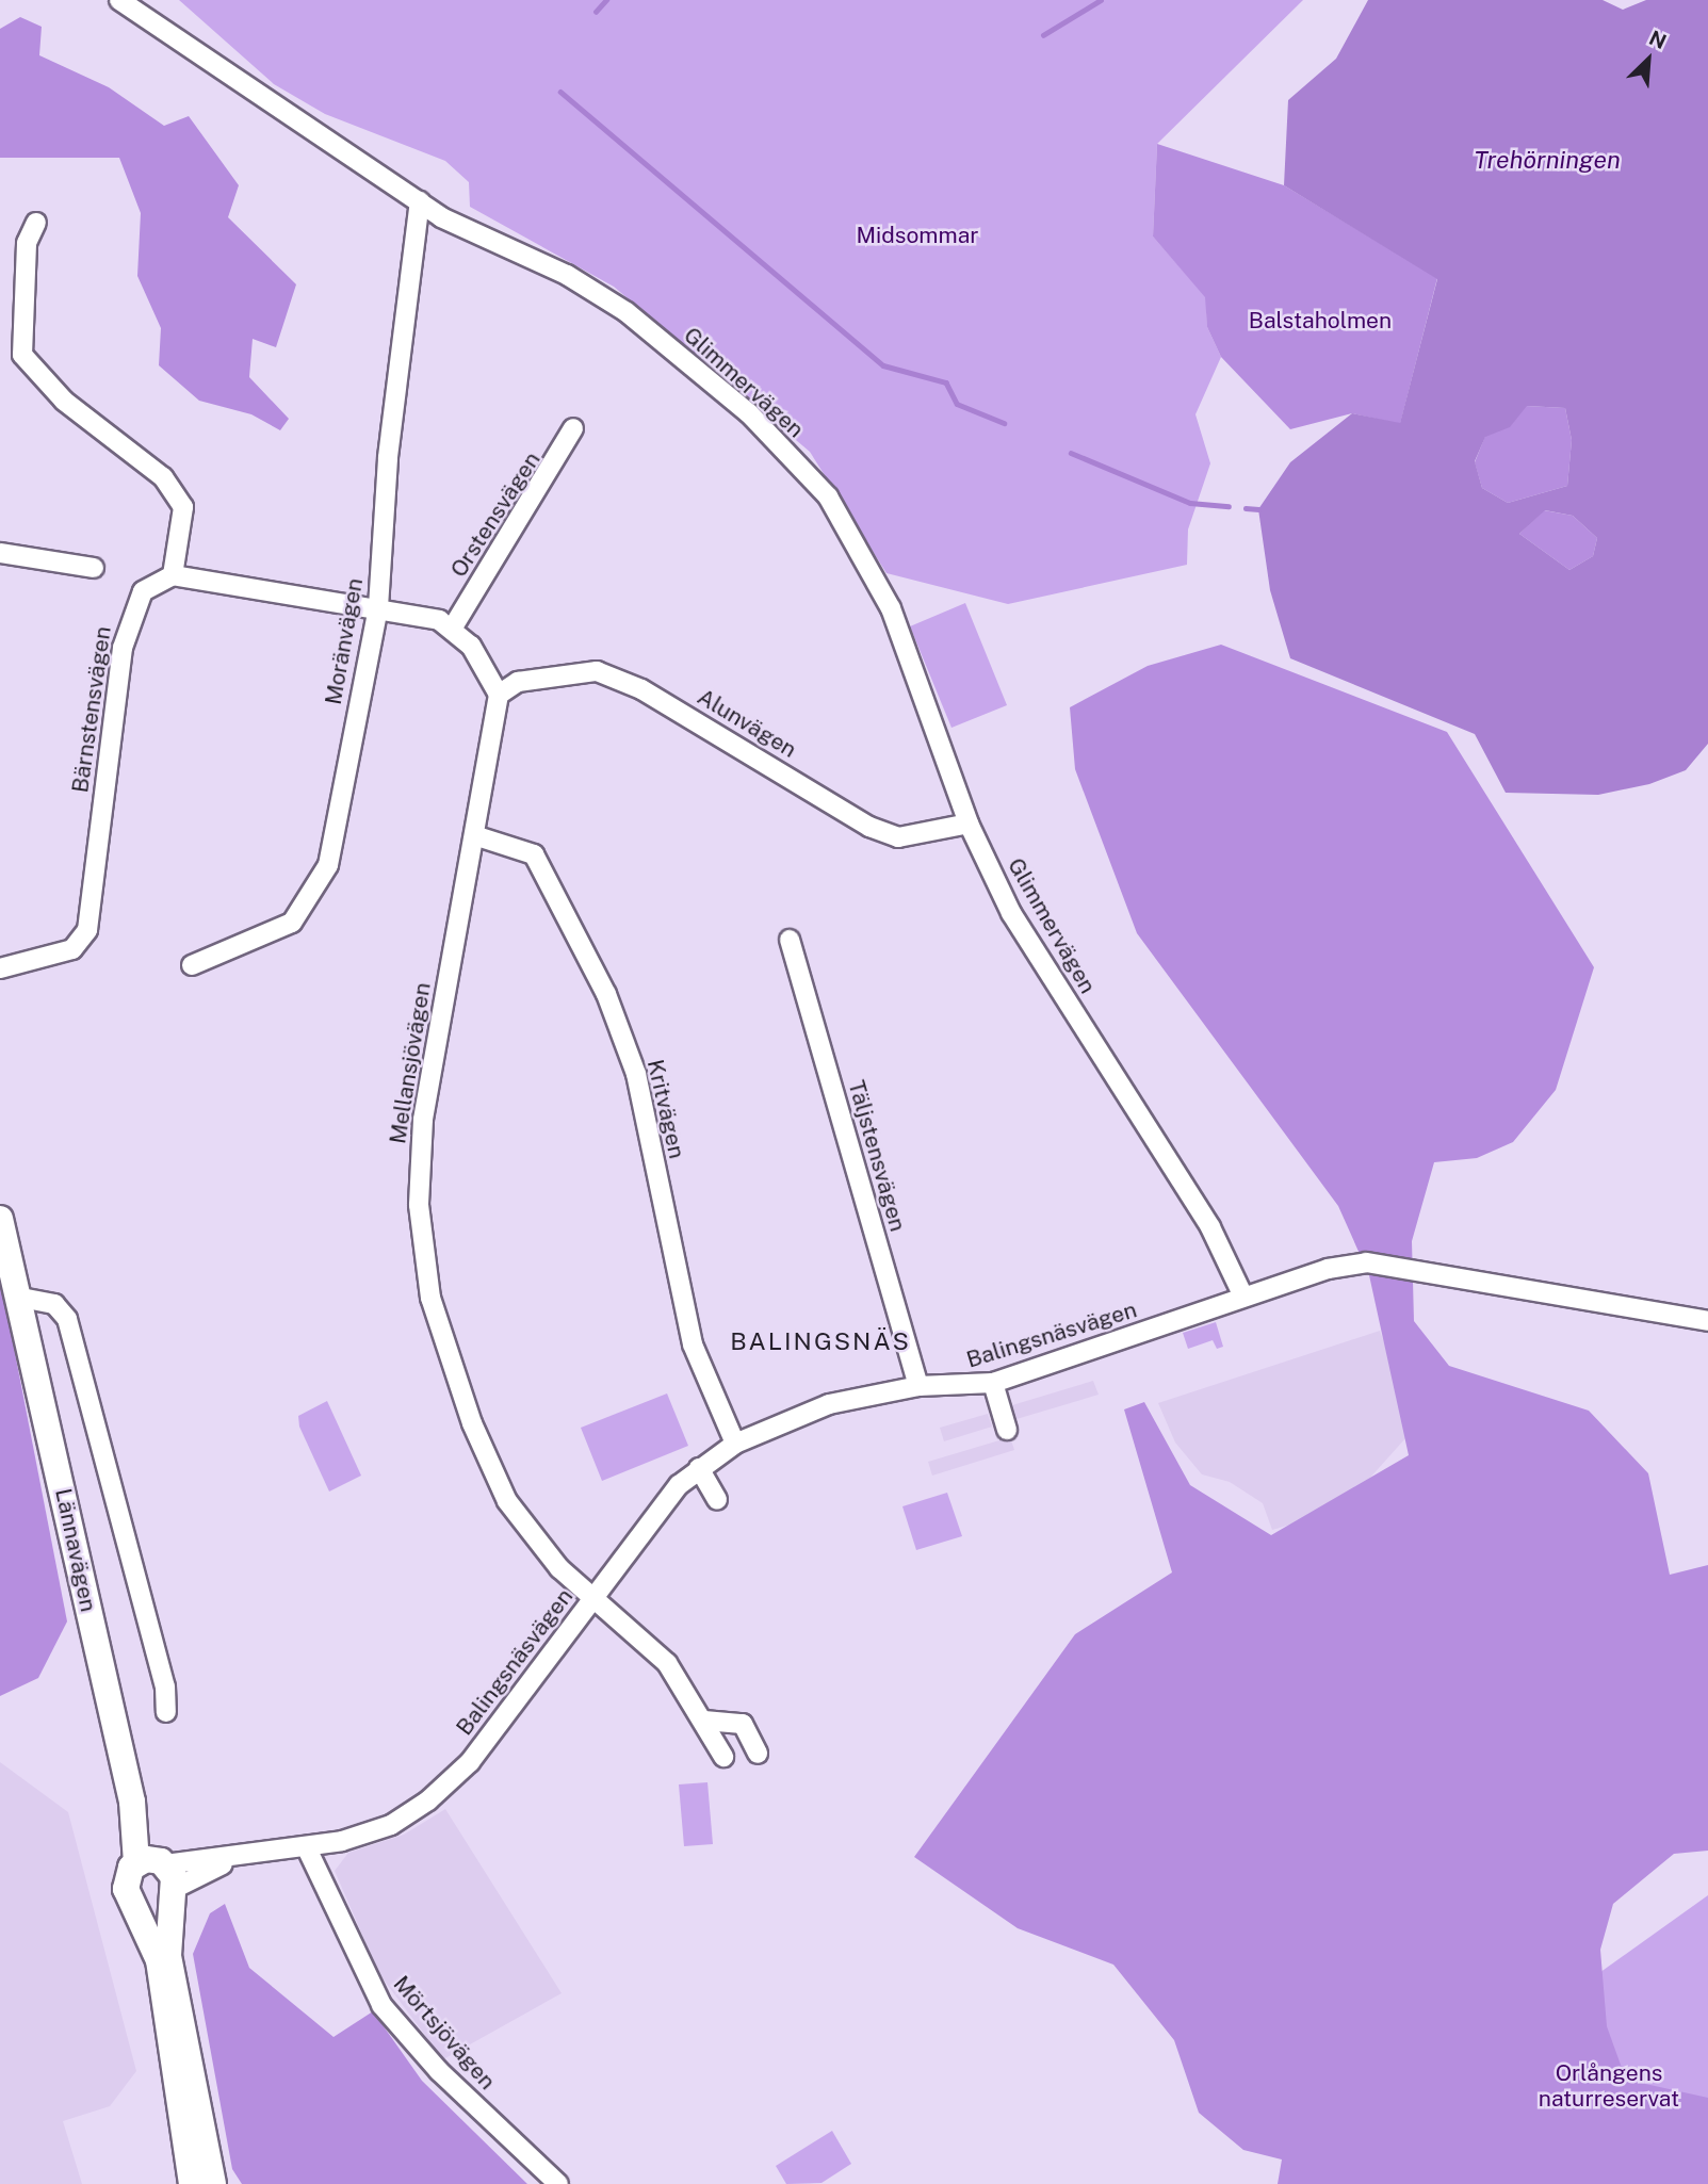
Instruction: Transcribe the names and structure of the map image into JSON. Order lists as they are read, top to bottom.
{
  "streets": {
    "main road": ["Lännavägen"],
    "street": [
      "Glimmervägen",
      "Orstensvägen",
      "Moränvägen",
      "Bärnstensvägen",
      "Alunvägen",
      "Mellansjövägen",
      "Kritvägen",
      "Täljstensvägen",
      "Balingsnäsvägen",
      "Mörtsjövägen"
    ]
  },
  "crossings": [
    ["Glimmervägen", "Moränvägen"],
    ["Glimmervägen", "Alunvägen"],
    ["Glimmervägen", "Balingsnäsvägen"],
    ["Alunvägen", "Mellansjövägen"],
    ["Mellansjövägen", "Kritvägen"],
    ["Mellansjövägen", "Balingsnäsvägen"],
    ["Kritvägen", "Balingsnäsvägen"],
    ["Täljstensvägen", "Balingsnäsvägen"],
    ["Balingsnäsvägen", "Lännavägen"],
    ["Balingsnäsvägen", "Mörtsjövägen"]
  ],
  "districts": ["BALINGSNÄS"],
  "water": ["Trehörningen"],
  "parks": ["Midsommar", "Balstaholmen", "Orlångens naturreservat"],
  "north": "top right"
}
